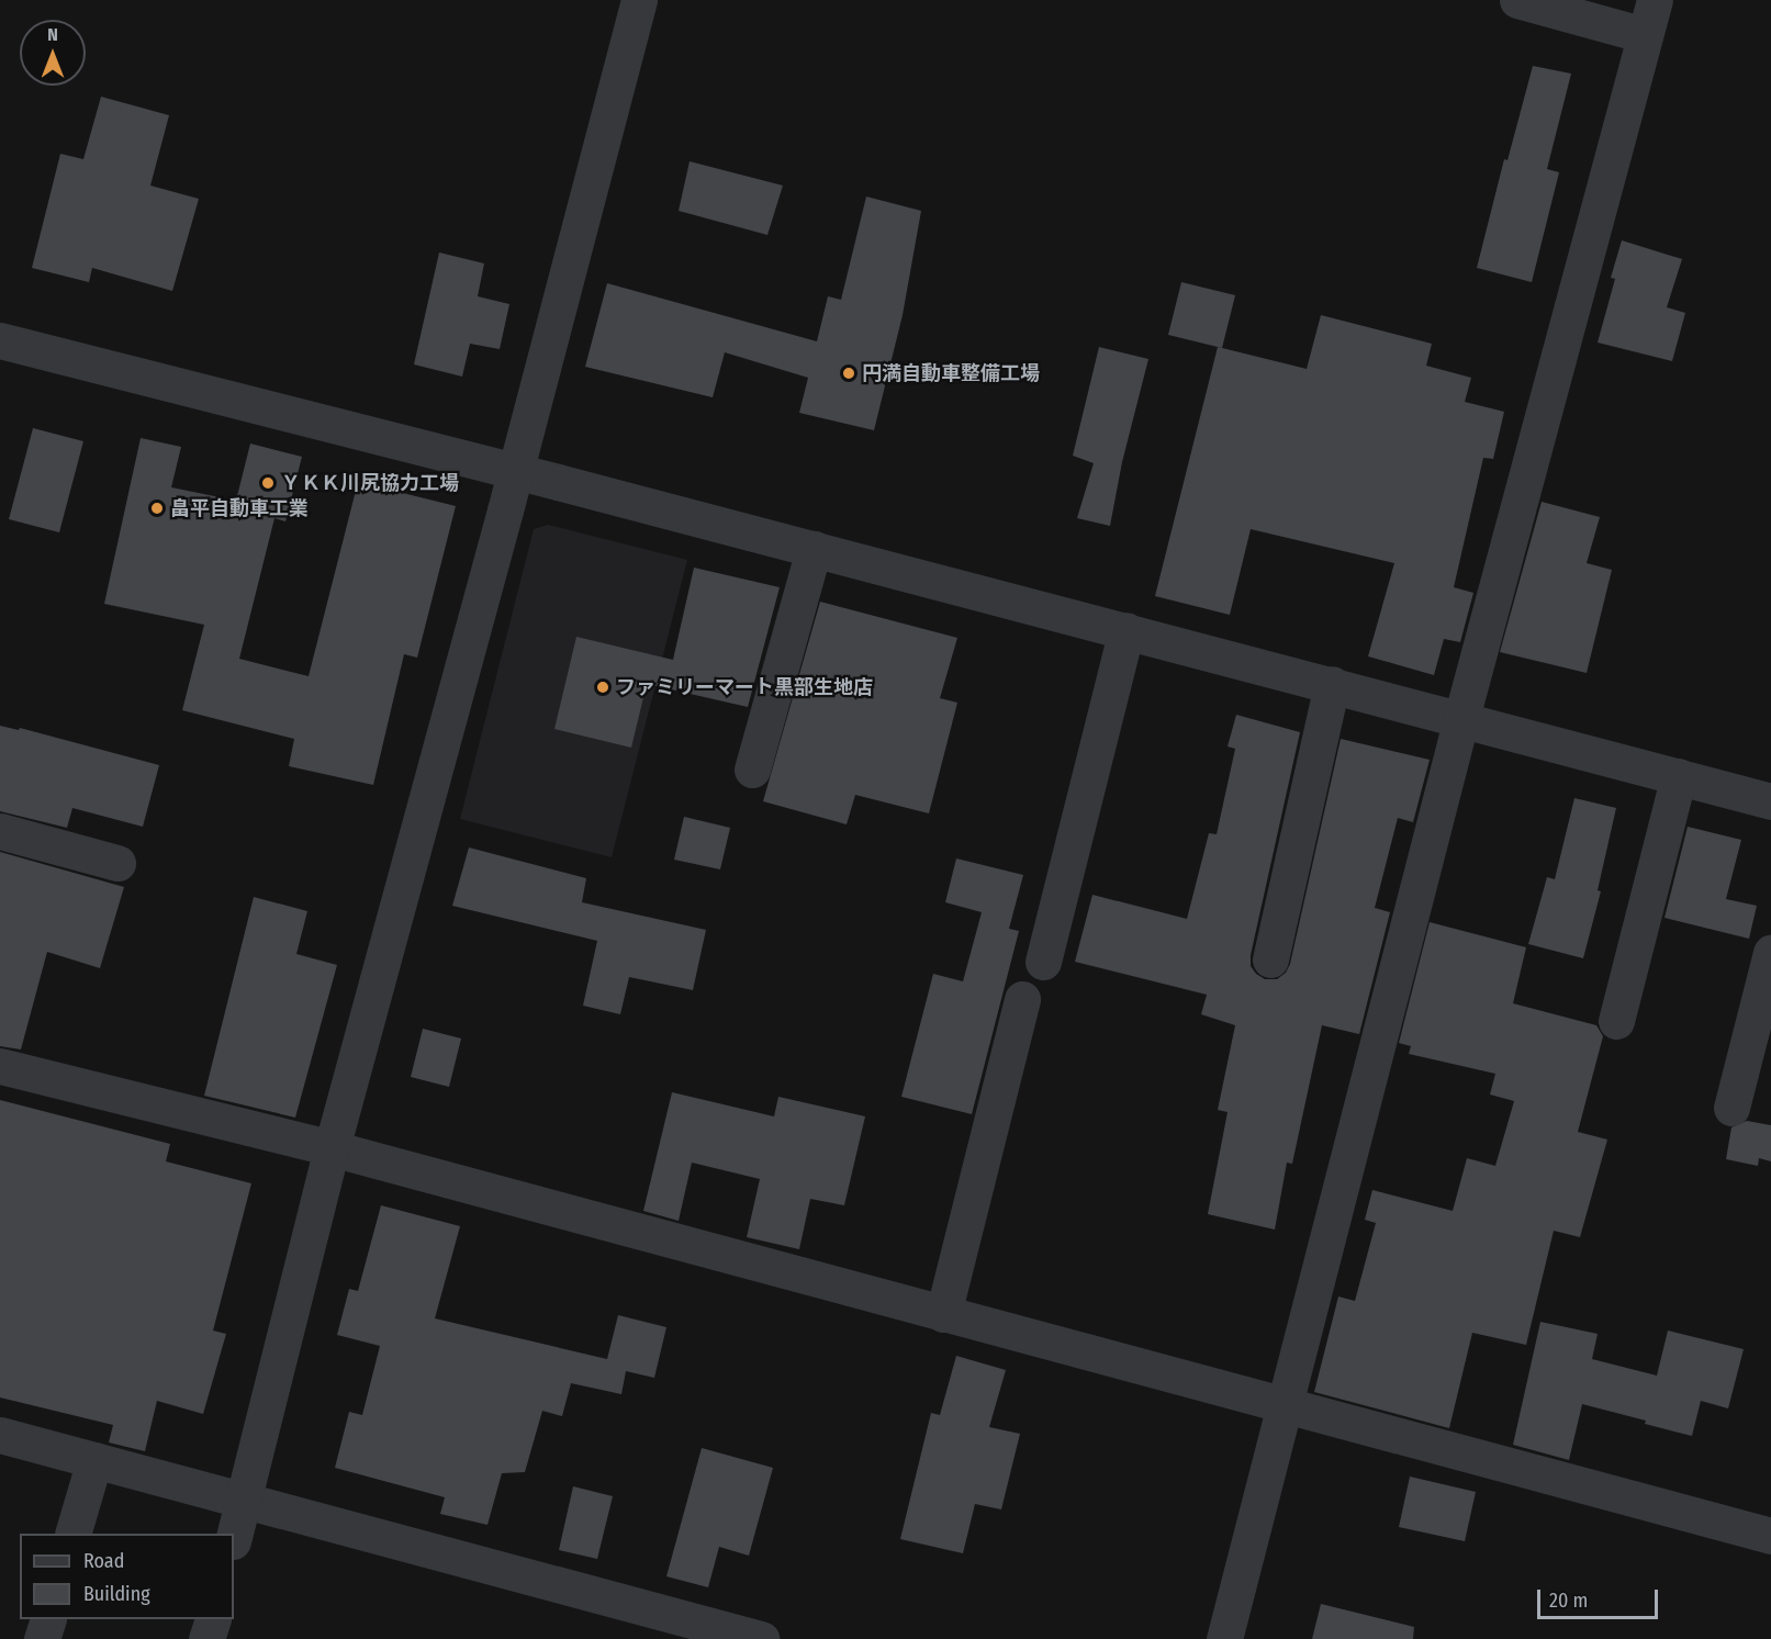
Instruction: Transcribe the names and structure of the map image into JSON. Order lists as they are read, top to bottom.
{
  "places": [
    "円満自動車整備工場",
    "ＹＫＫ川尻協力工場",
    "畠平自動車工業",
    "ファミリーマート黒部生地店"
  ],
  "legend": ["Road", "Building"],
  "scale_bar": "20 m",
  "north": "top"
}
